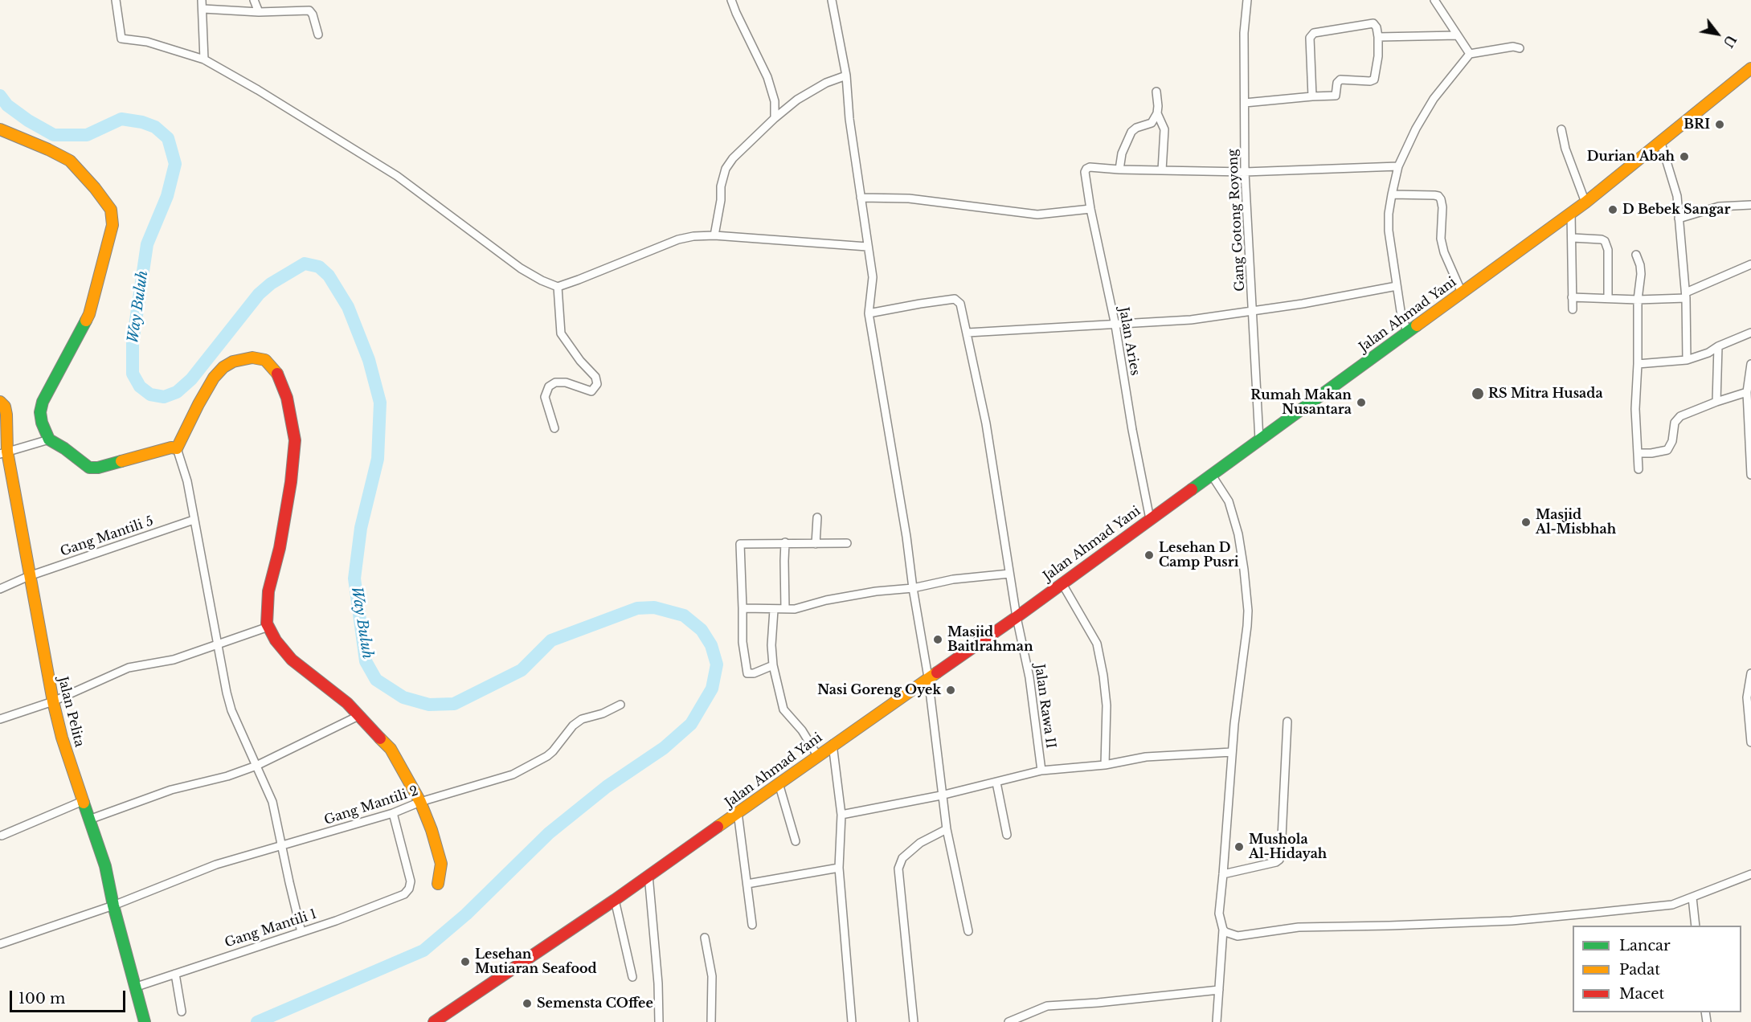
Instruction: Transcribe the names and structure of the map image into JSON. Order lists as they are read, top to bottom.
{
  "streets": {
    "main road": ["Jalan Ahmad Yani", "Jalan Pelita"],
    "street": [
      "Gang Gotong Royong",
      "Jalan Aries",
      "Gang Mantili 5",
      "Jalan Rawa II",
      "Gang Mantili 2",
      "Gang Mantili 1"
    ]
  },
  "crossings": [
    ["Gang Gotong Royong", "Jalan Ahmad Yani"],
    ["Jalan Ahmad Yani", "Jalan Aries"],
    ["Jalan Ahmad Yani", "Jalan Rawa II"],
    ["Gang Mantili 5", "Jalan Pelita"],
    ["Jalan Pelita", "Gang Mantili 2"],
    ["Jalan Pelita", "Gang Mantili 1"],
    ["Gang Mantili 2", "Gang Mantili 1"]
  ],
  "water": ["Way Buluh"],
  "places": [
    "BRI",
    "Durian Abah",
    "D Bebek Sangar",
    "RS Mitra Husada",
    "Rumah Makan Nusantara",
    "Masjid Al-Misbhah",
    "Lesehan D Camp Pusri",
    "Masjid Baitlrahman",
    "Nasi Goreng Oyek",
    "Mushola Al-Hidayah",
    "Lesehan Mutiaran Seafood",
    "Semensta COffee"
  ],
  "legend": ["Lancar", "Padat", "Macet"],
  "scale_bar": "100 m",
  "north": "bottom right"
}
